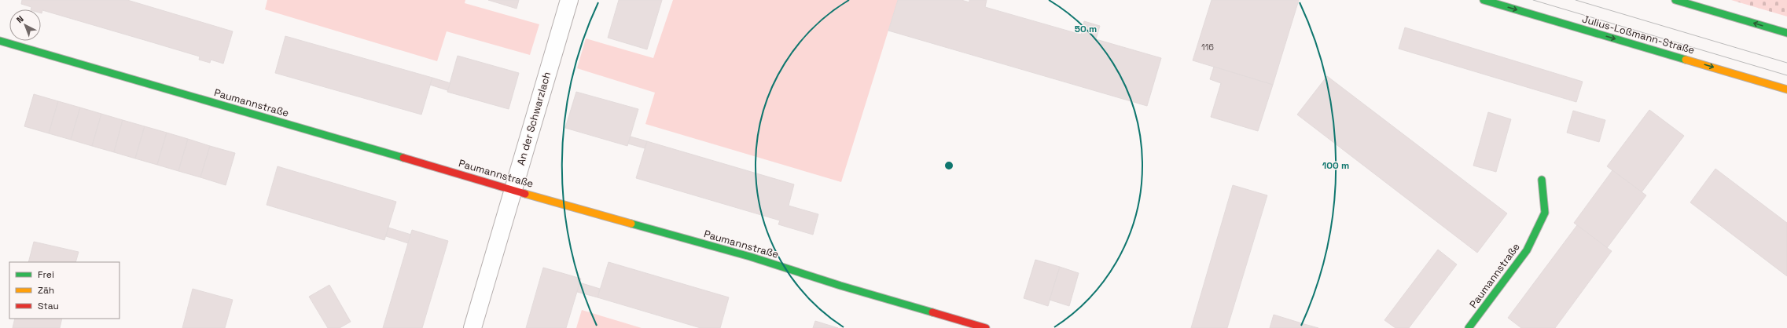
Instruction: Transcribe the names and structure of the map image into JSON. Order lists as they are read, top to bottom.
{
  "streets": {
    "street": ["Julius-Loßmann-Straße", "Paumannstraße", "An der Schwarzlach"]
  },
  "crossings": [
    ["Paumannstraße", "An der Schwarzlach"]
  ],
  "house_numbers": ["116"],
  "legend": ["Frei", "Zäh", "Stau"],
  "north": "top left",
  "rings": ["50 m", "100 m"]
}
